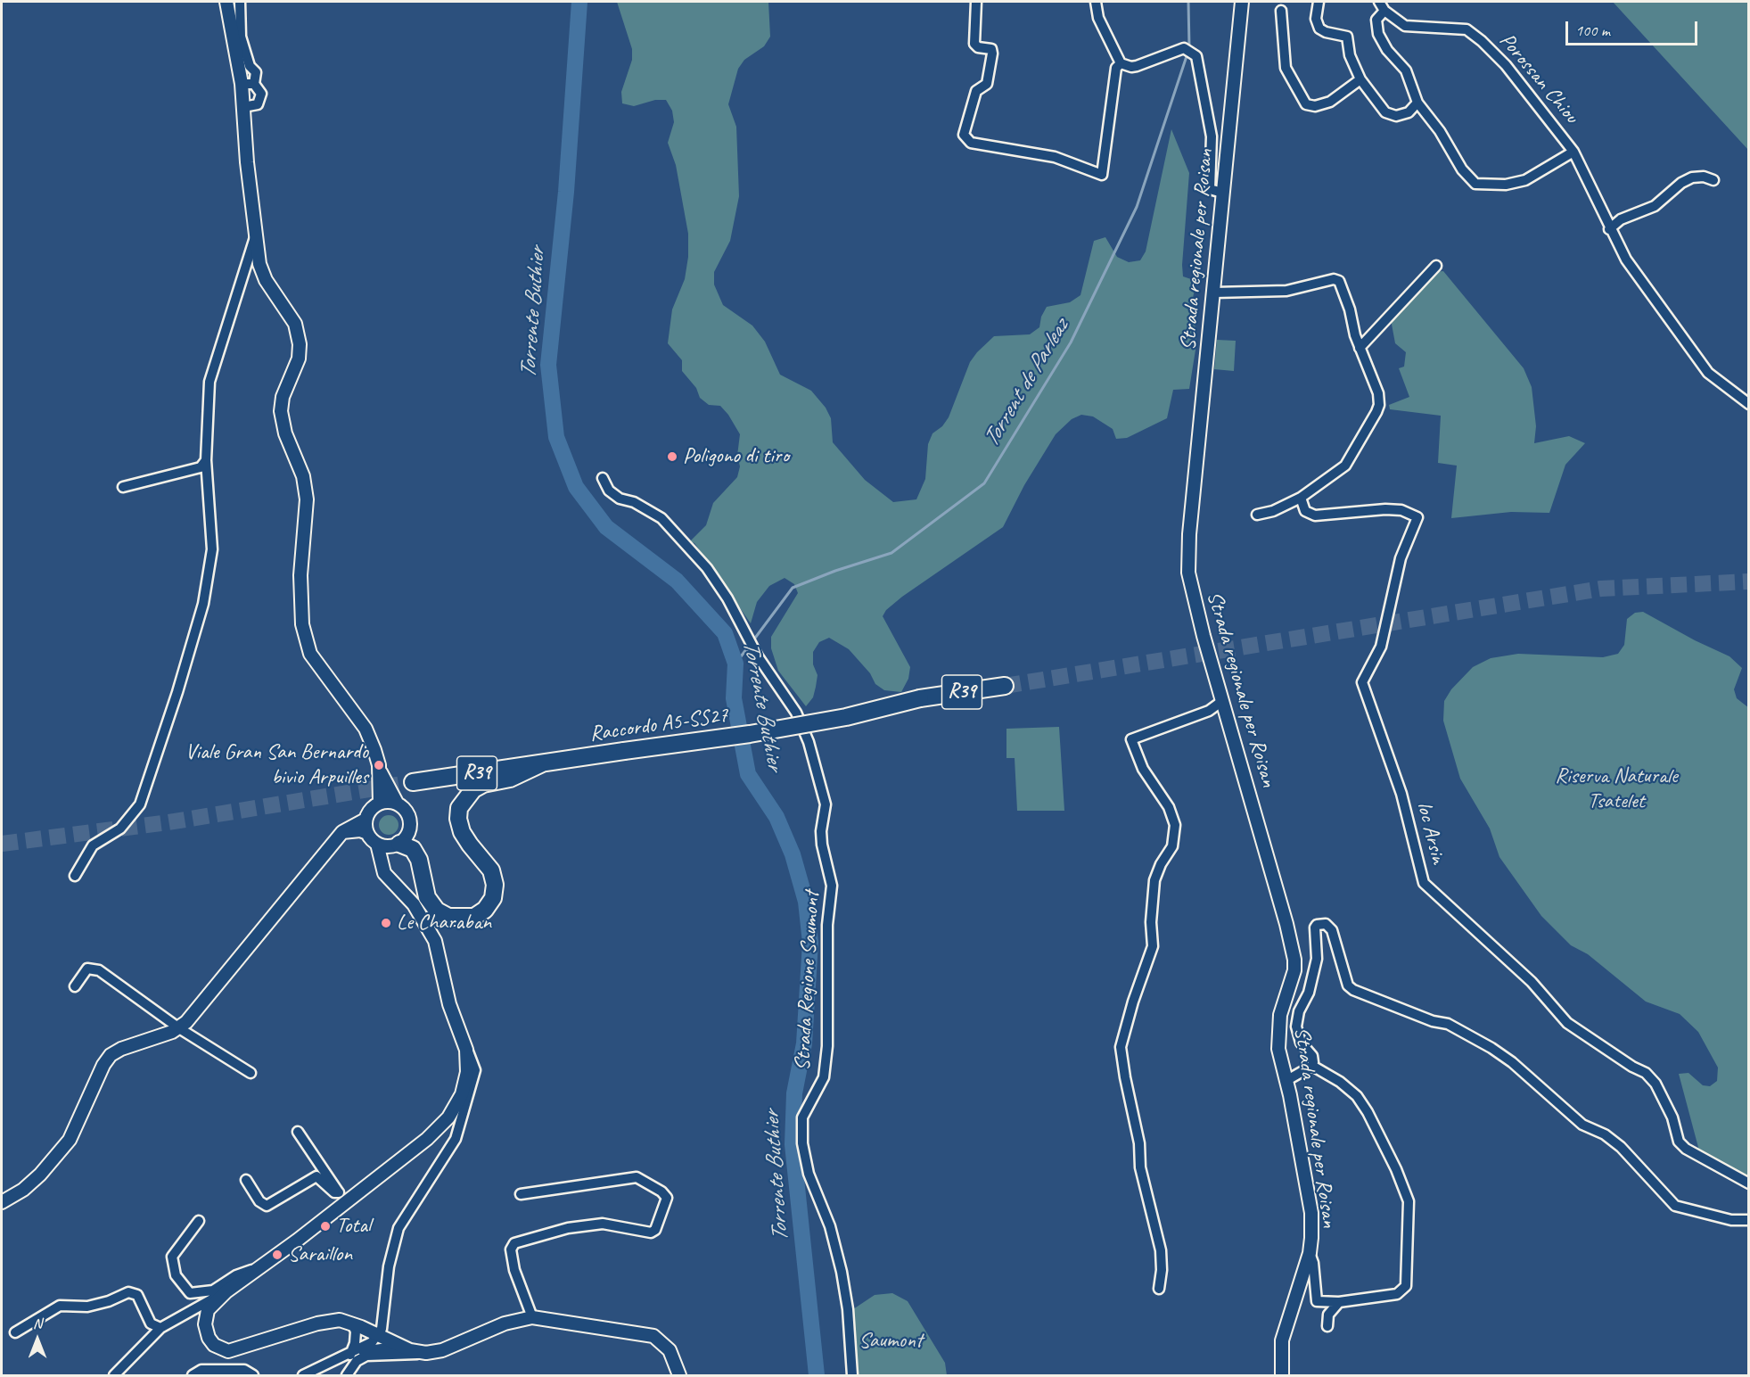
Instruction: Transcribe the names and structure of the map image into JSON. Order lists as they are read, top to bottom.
{
  "streets": {
    "highway": ["R39", "Raccordo A5-SS27"],
    "main road": ["Strada regionale per Roisan"],
    "street": ["Porossan Chiou", "loc Arsin", "Strada Regione Saumont"]
  },
  "water": ["Torrente Buthier", "Torrent de Parleaz"],
  "parks": ["Riserva Naturale Tsatelet", "Saumont"],
  "places": [
    "Poligono di tiro",
    "Viale Gran San Bernardo bivio Arpuilles",
    "Le Charaban",
    "Total",
    "Saraillon"
  ],
  "scale_bar": "100 m",
  "north": "top"
}
